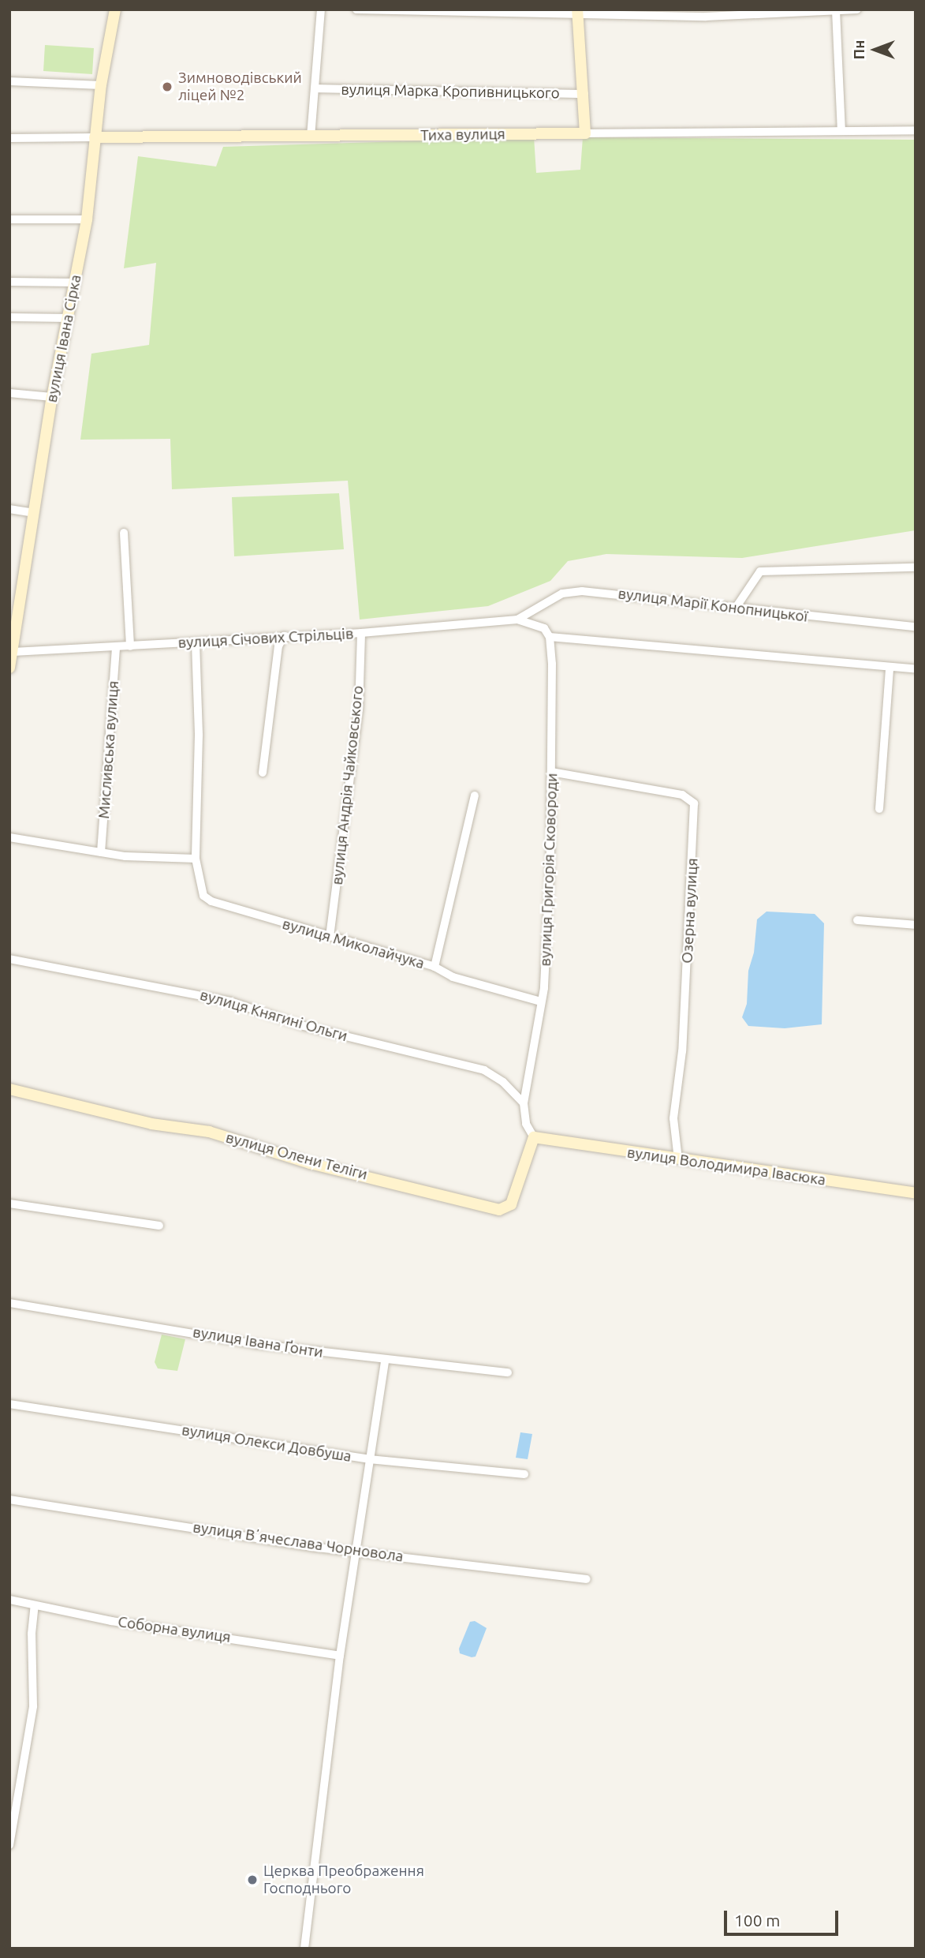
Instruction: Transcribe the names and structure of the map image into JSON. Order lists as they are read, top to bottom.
{
  "streets": {
    "street": [
      "вулиця Марка Кропивницького",
      "Тиха вулиця",
      "вулиця Івана Сірка",
      "вулиця Марії Конопницької",
      "вулиця Січових Стрільців",
      "Мисливська вулиця",
      "вулиця Андрія Чайковського",
      "вулиця Григорія Сковороди",
      "Озерна вулиця",
      "вулиця Миколайчука",
      "вулиця Княгині Ольги",
      "вулиця Олени Теліги",
      "вулиця Володимира Івасюка",
      "вулиця Івана Ґонти",
      "вулиця Олекси Довбуша",
      "вулиця Вʼячеслава Чорновола",
      "Соборна вулиця"
    ]
  },
  "crossings": [
    ["Тиха вулиця", "вулиця Івана Сірка"],
    ["вулиця Івана Сірка", "вулиця Січових Стрільців"],
    ["вулиця Марії Конопницької", "вулиця Січових Стрільців"],
    ["вулиця Січових Стрільців", "Мисливська вулиця"],
    ["вулиця Січових Стрільців", "вулиця Андрія Чайковського"],
    ["вулиця Січових Стрільців", "вулиця Миколайчука"],
    ["вулиця Андрія Чайковського", "вулиця Миколайчука"],
    ["вулиця Григорія Сковороди", "Озерна вулиця"],
    ["вулиця Григорія Сковороди", "вулиця Миколайчука"],
    ["вулиця Григорія Сковороди", "вулиця Княгині Ольги"],
    ["вулиця Григорія Сковороди", "вулиця Олени Теліги"],
    ["вулиця Григорія Сковороди", "вулиця Володимира Івасюка"],
    ["Озерна вулиця", "вулиця Володимира Івасюка"],
    ["вулиця Олени Теліги", "вулиця Володимира Івасюка"]
  ],
  "places": ["Зимноводівський ліцей №2", "Церква Преображення Господнього"],
  "scale_bar": "100 m",
  "north": "left"
}
